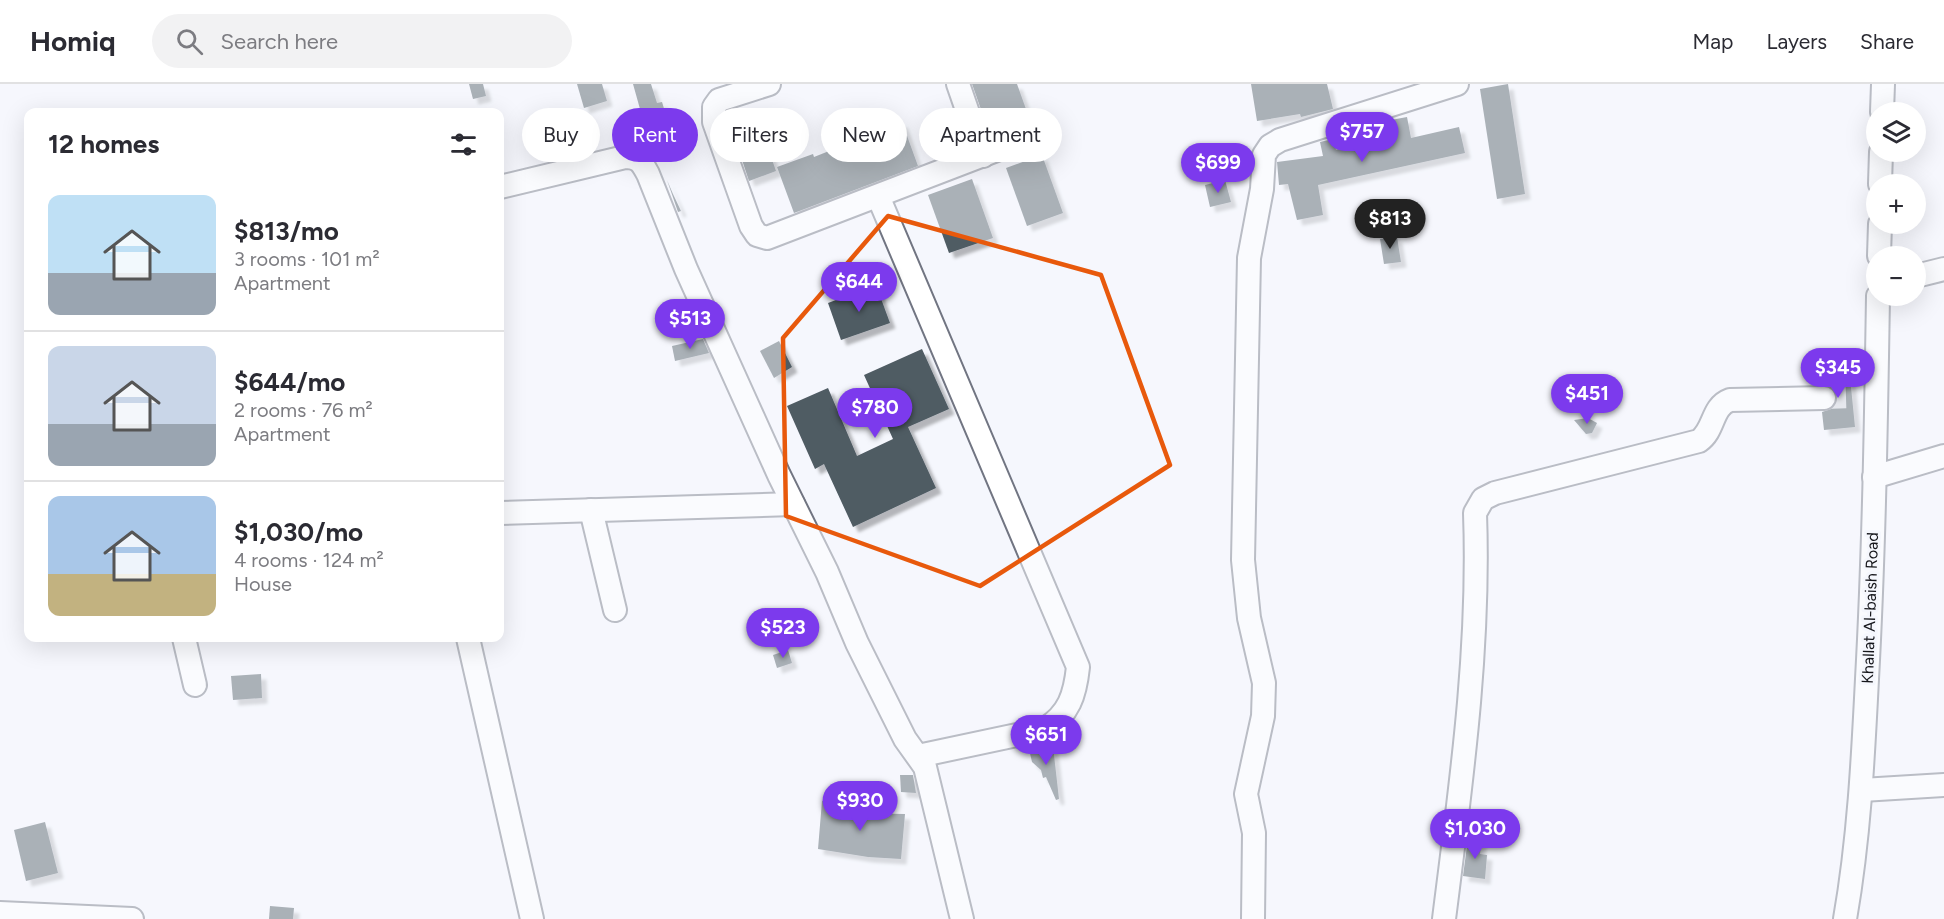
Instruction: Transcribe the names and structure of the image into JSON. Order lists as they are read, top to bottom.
{
  "streets": {
    "street": ["Khallat Al-baish Road"]
  },
  "page": {
    "header": "Homiq",
    "search": "Search here",
    "nav": ["Map", "Layers", "Share"],
    "map_buttons": ["+", "−"],
    "chip": [
      "Buy",
      "Rent",
      "Filters",
      "New",
      "Apartment"
    ],
    "heading": "12 homes",
    "price": [
      "$757",
      "$699",
      "$813",
      "$644",
      "$513",
      "$345",
      "$451",
      "$780",
      "$523",
      "$651",
      "$930",
      "$1,030"
    ],
    "list": [
      {
        "name": "$813/mo",
        "note": "3 rooms · 101 m² · Apartment"
      },
      {
        "name": "$644/mo",
        "note": "2 rooms · 76 m² · Apartment"
      },
      {
        "name": "$1,030/mo",
        "note": "4 rooms · 124 m² · House"
      }
    ]
  }
}
